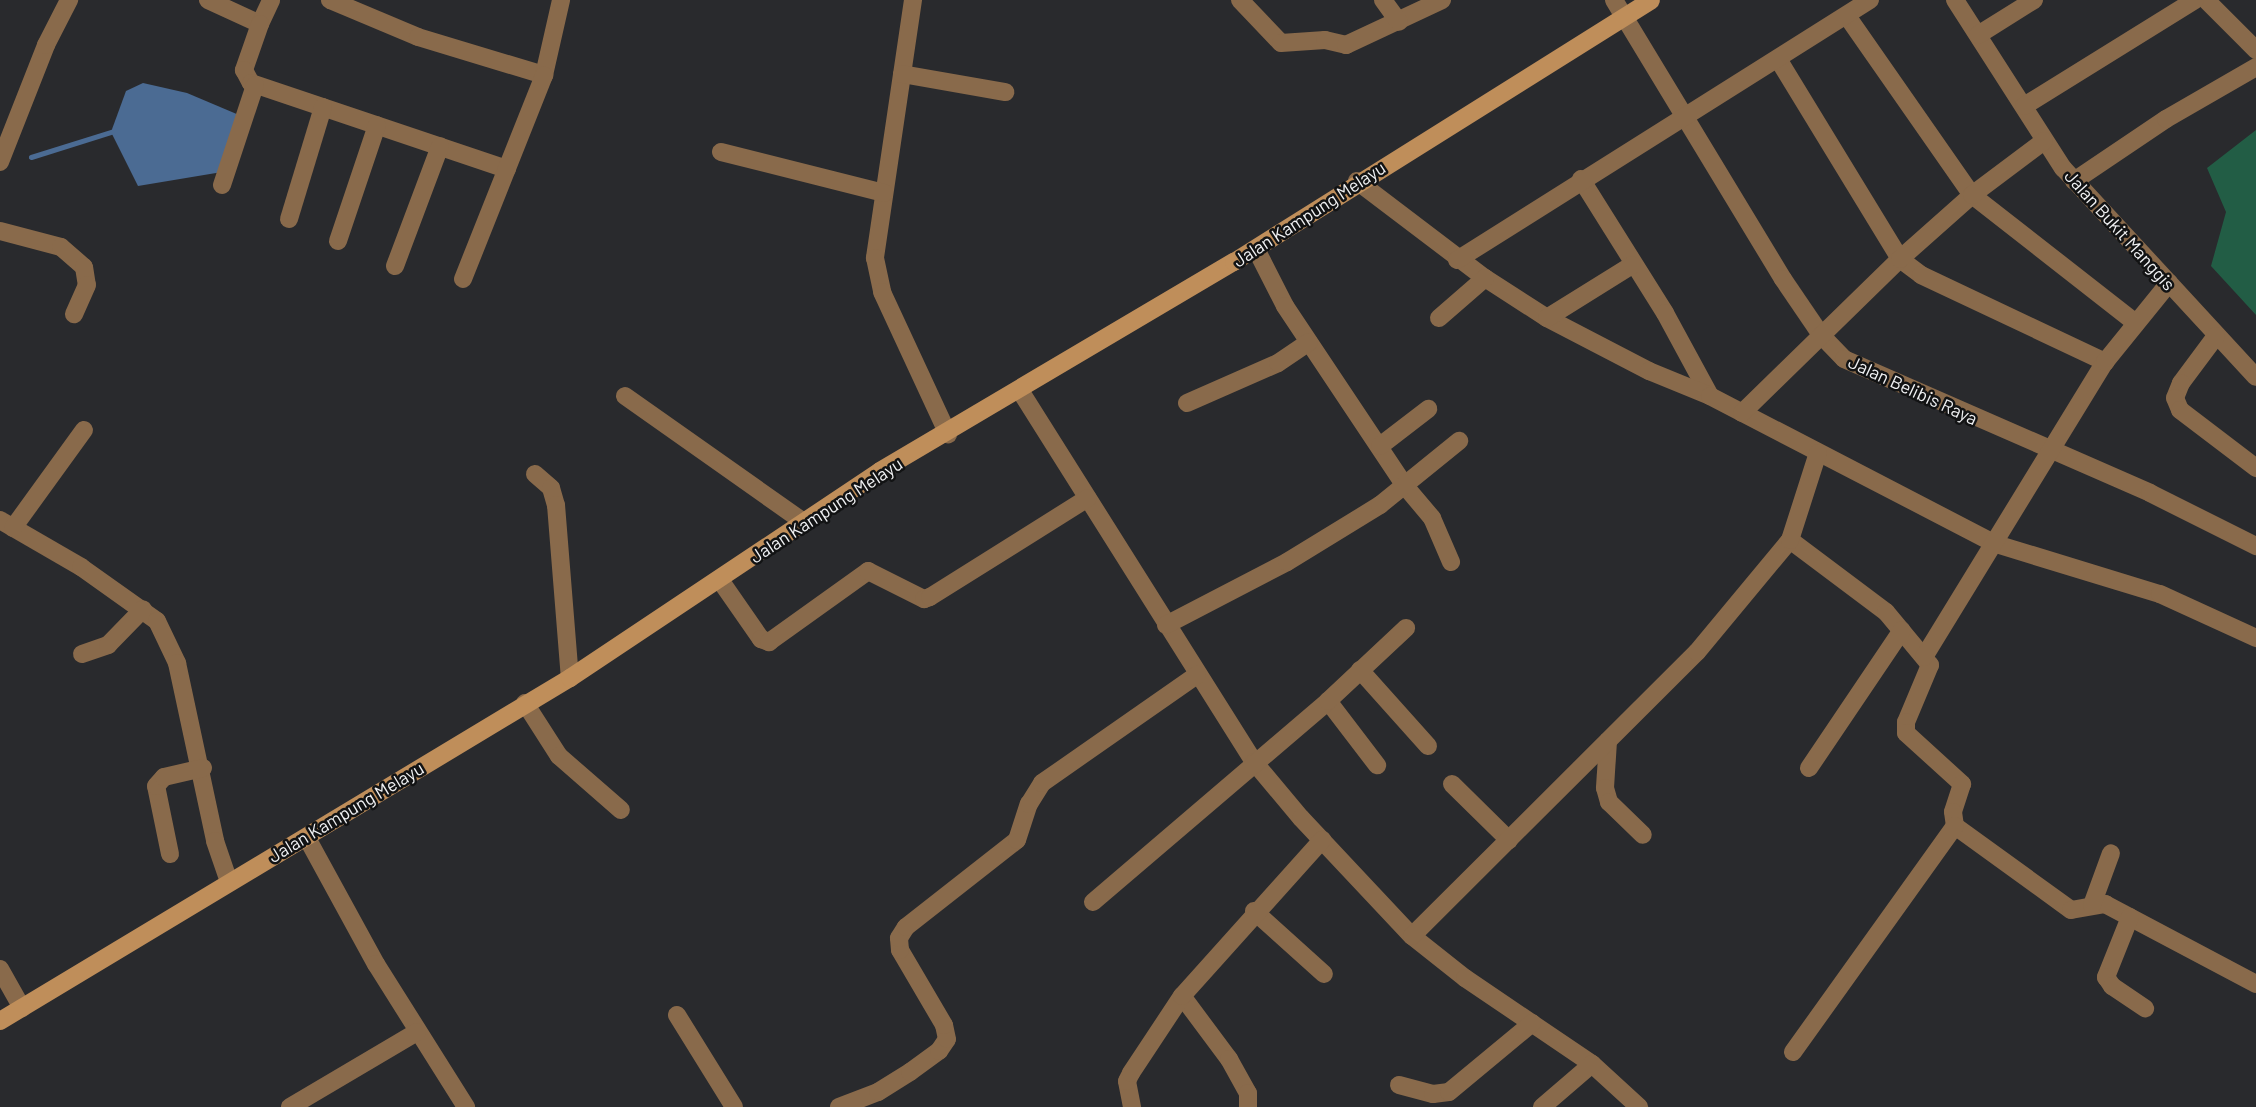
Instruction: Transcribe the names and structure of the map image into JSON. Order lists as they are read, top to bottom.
{
  "streets": {
    "main road": ["Jalan Kampung Melayu"],
    "street": ["Jalan Bukit Manggis", "Jalan Belibis Raya"]
  },
  "crossings": [
    ["Jalan Kampung Melayu", "Jalan Belibis Raya"]
  ]
}
